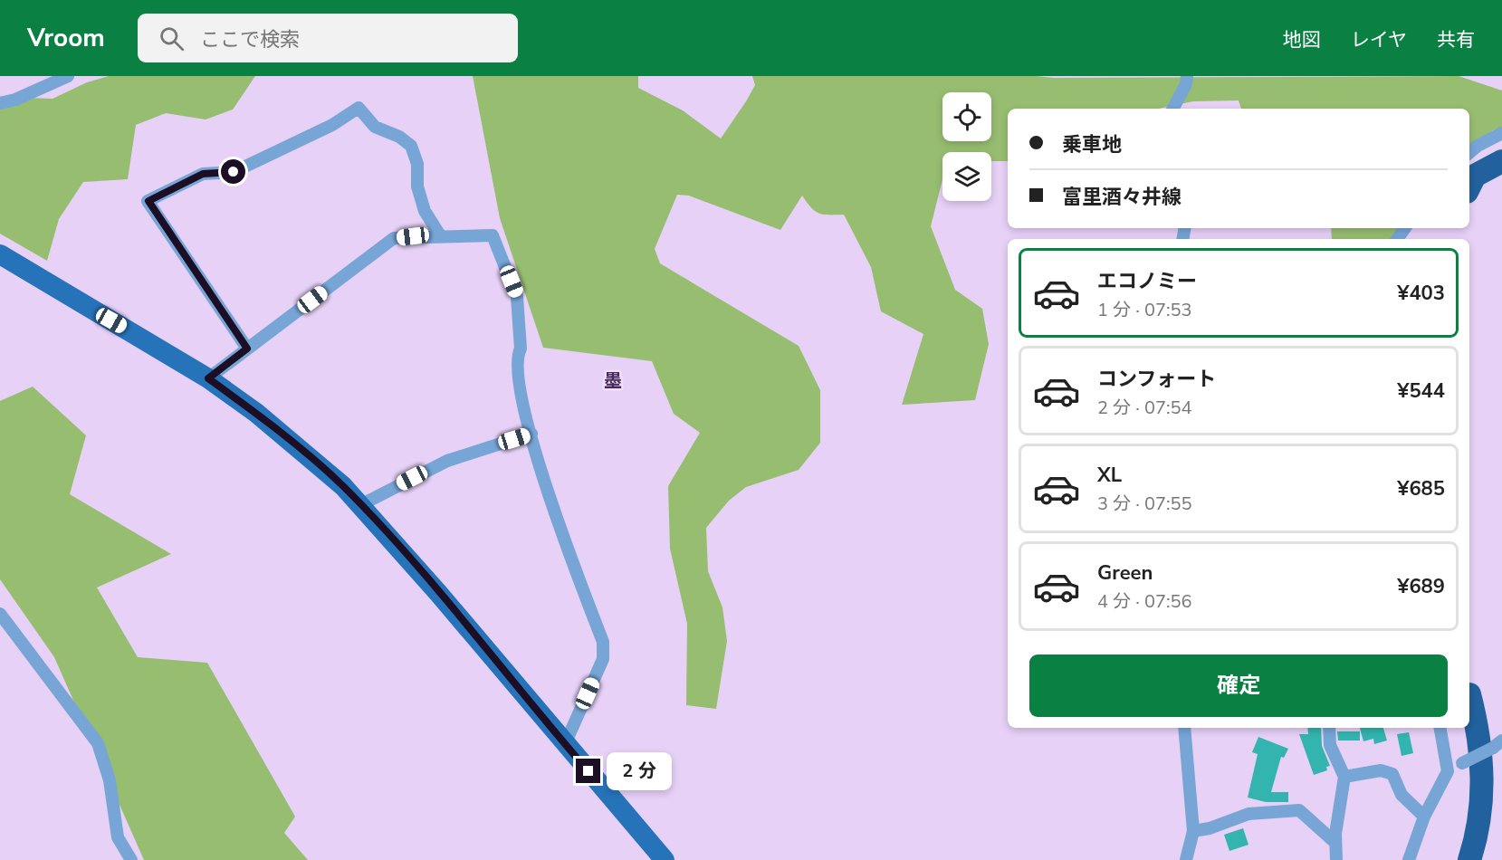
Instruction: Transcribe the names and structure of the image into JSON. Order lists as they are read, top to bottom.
{
  "districts": ["墨"],
  "page": {
    "header": "Vroom",
    "search": "ここで検索",
    "nav": ["地図", "レイヤ", "共有"],
    "banner": ["乗車地", "富里酒々井線"],
    "list": [
      {
        "name": "エコノミー",
        "note": "1 分 · 07:53",
        "value": "¥403"
      },
      {
        "name": "コンフォート",
        "note": "2 分 · 07:54",
        "value": "¥544"
      },
      {
        "name": "XL",
        "note": "3 分 · 07:55",
        "value": "¥685"
      },
      {
        "name": "Green",
        "note": "4 分 · 07:56",
        "value": "¥689"
      }
    ],
    "buttons": "確定",
    "bubble": "2 分"
  }
}
